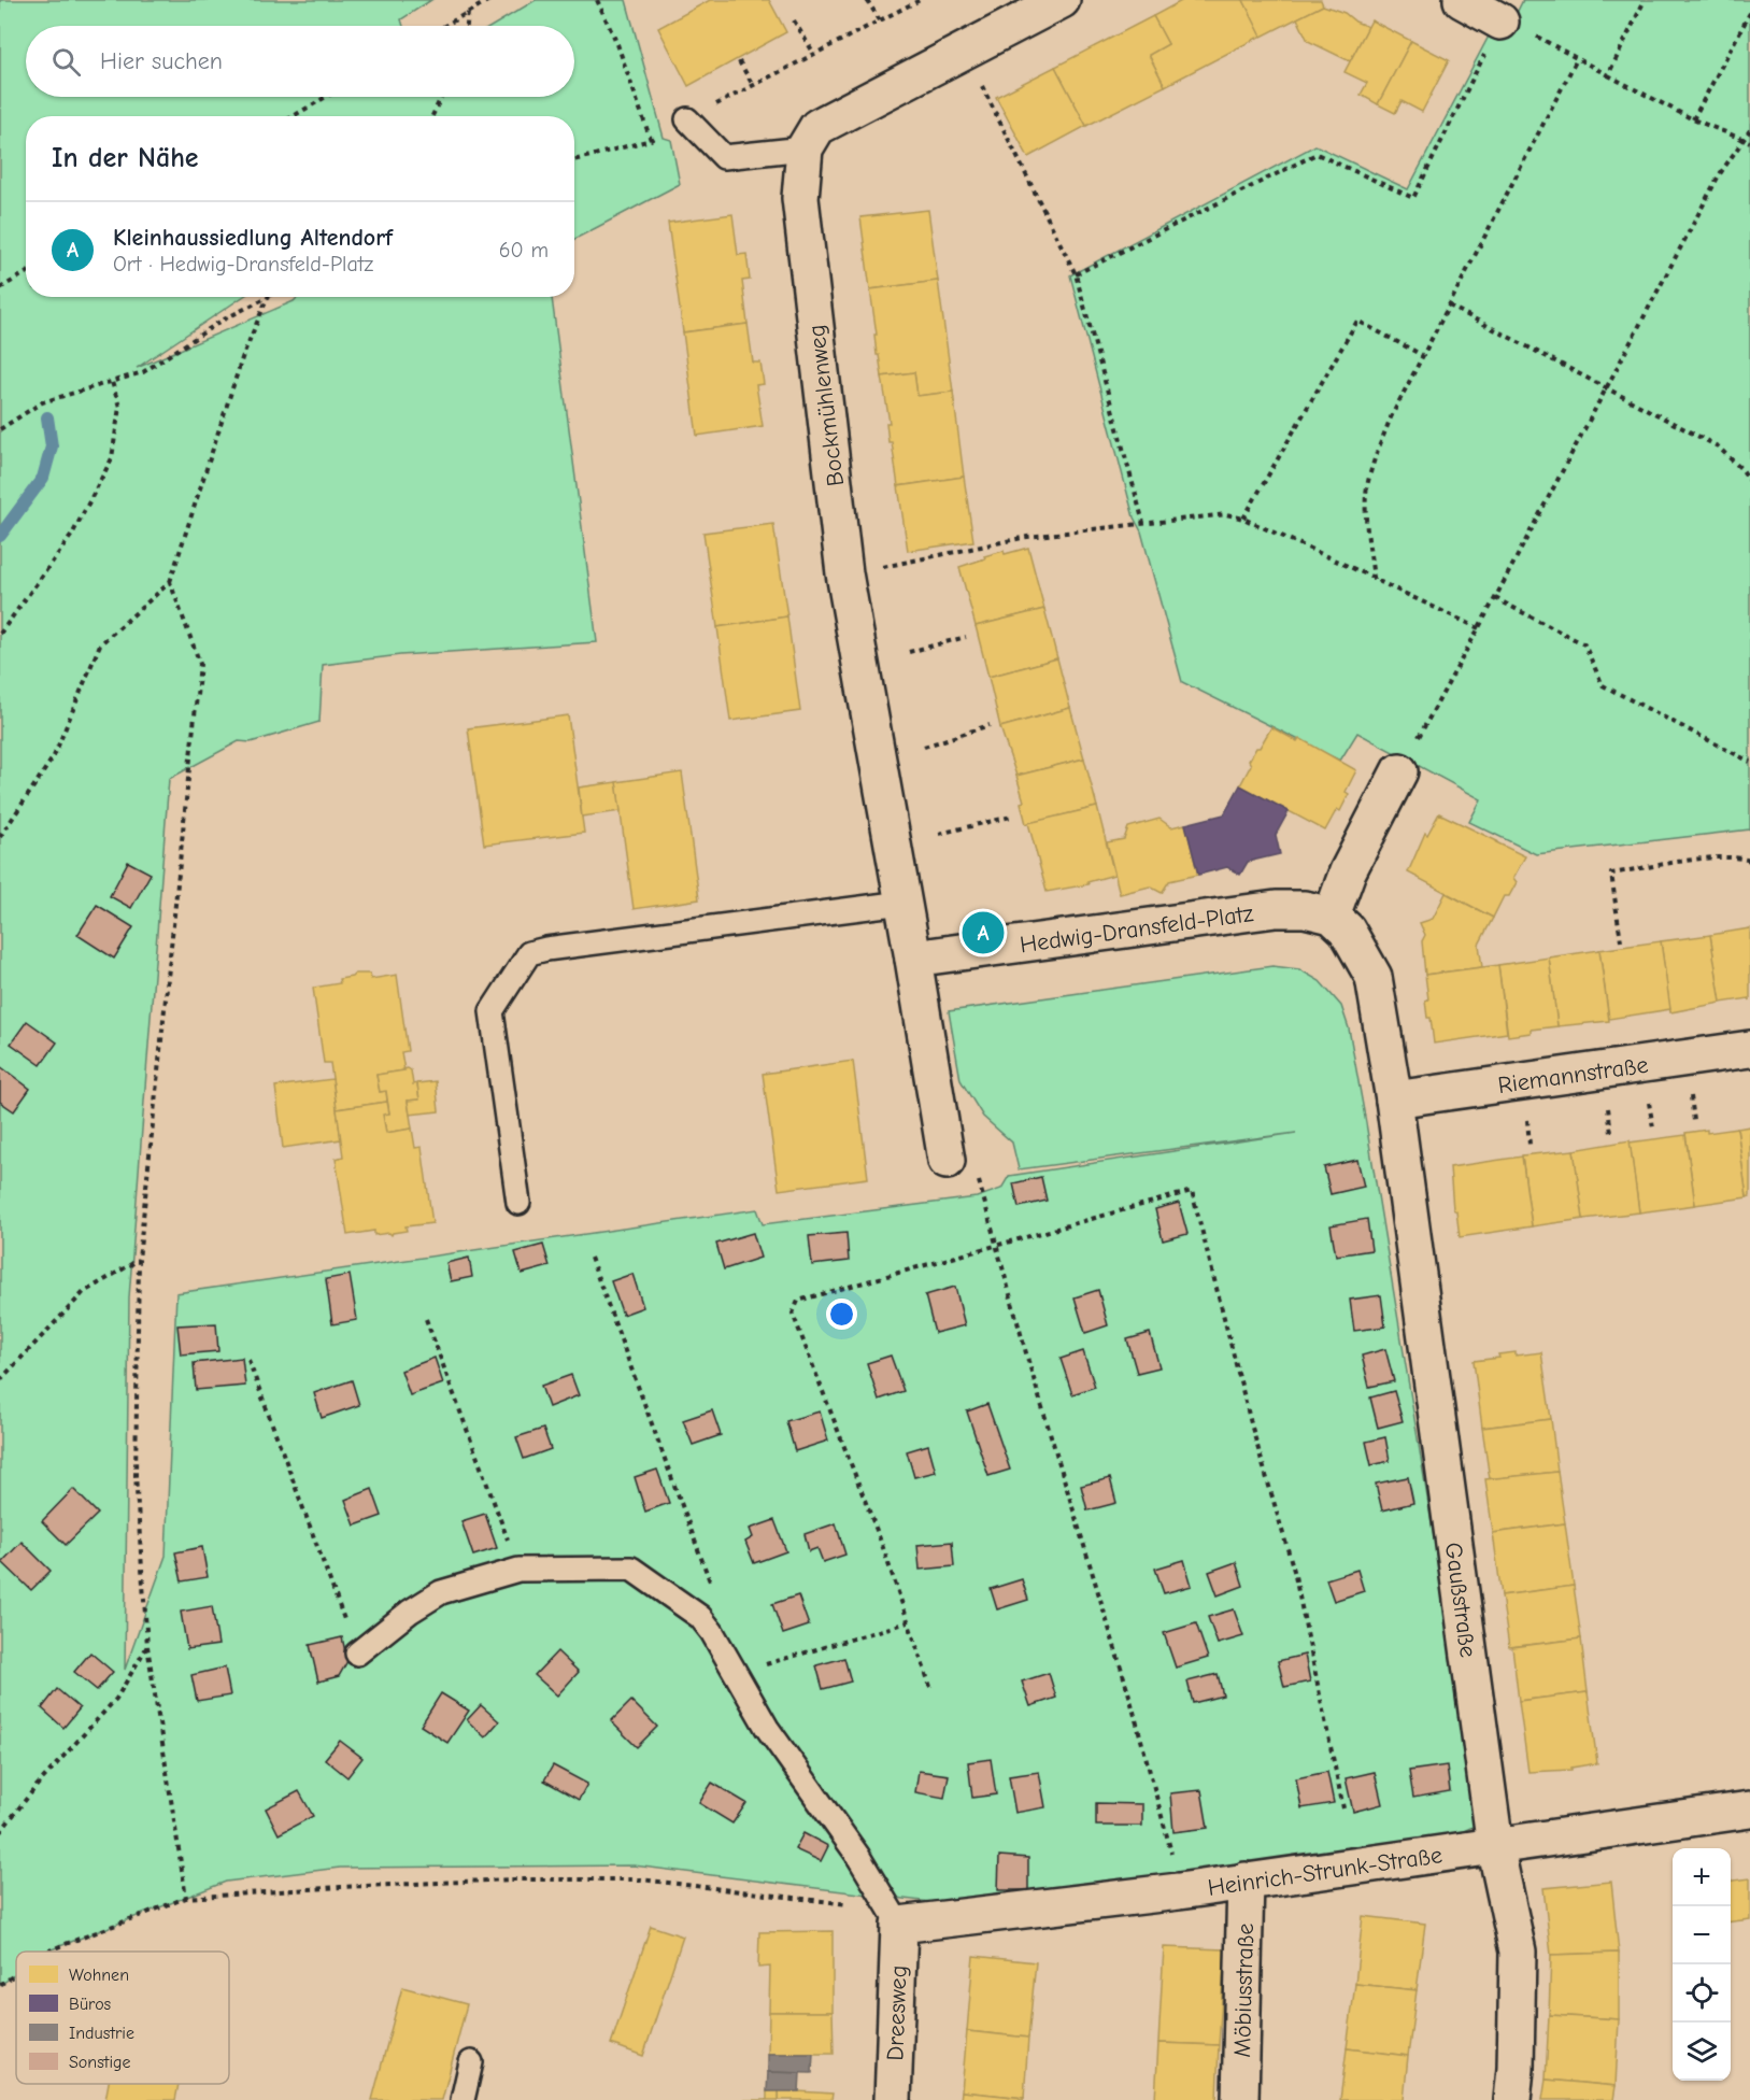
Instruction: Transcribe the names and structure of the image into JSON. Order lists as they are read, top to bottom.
{
  "streets": {
    "street": [
      "Bockmühlenweg",
      "Hedwig-Dransfeld-Platz",
      "Riemannstraße",
      "Gaußstraße",
      "Heinrich-Strunk-Straße",
      "Möbiusstraße",
      "Dreesweg"
    ]
  },
  "crossings": [
    ["Bockmühlenweg", "Hedwig-Dransfeld-Platz"],
    ["Riemannstraße", "Gaußstraße"],
    ["Gaußstraße", "Heinrich-Strunk-Straße"],
    ["Heinrich-Strunk-Straße", "Möbiusstraße"],
    ["Heinrich-Strunk-Straße", "Dreesweg"]
  ],
  "legend": [
    "Wohnen",
    "Büros",
    "Industrie",
    "Sonstige"
  ],
  "page": {
    "search": "Hier suchen",
    "heading": "In der Nähe",
    "list": [
      {
        "mark": "A",
        "name": "Kleinhaussiedlung Altendorf",
        "note": "Ort · Hedwig-Dransfeld-Platz",
        "value": "60 m"
      }
    ],
    "pins": "A",
    "map_buttons": ["+", "−"]
  }
}
